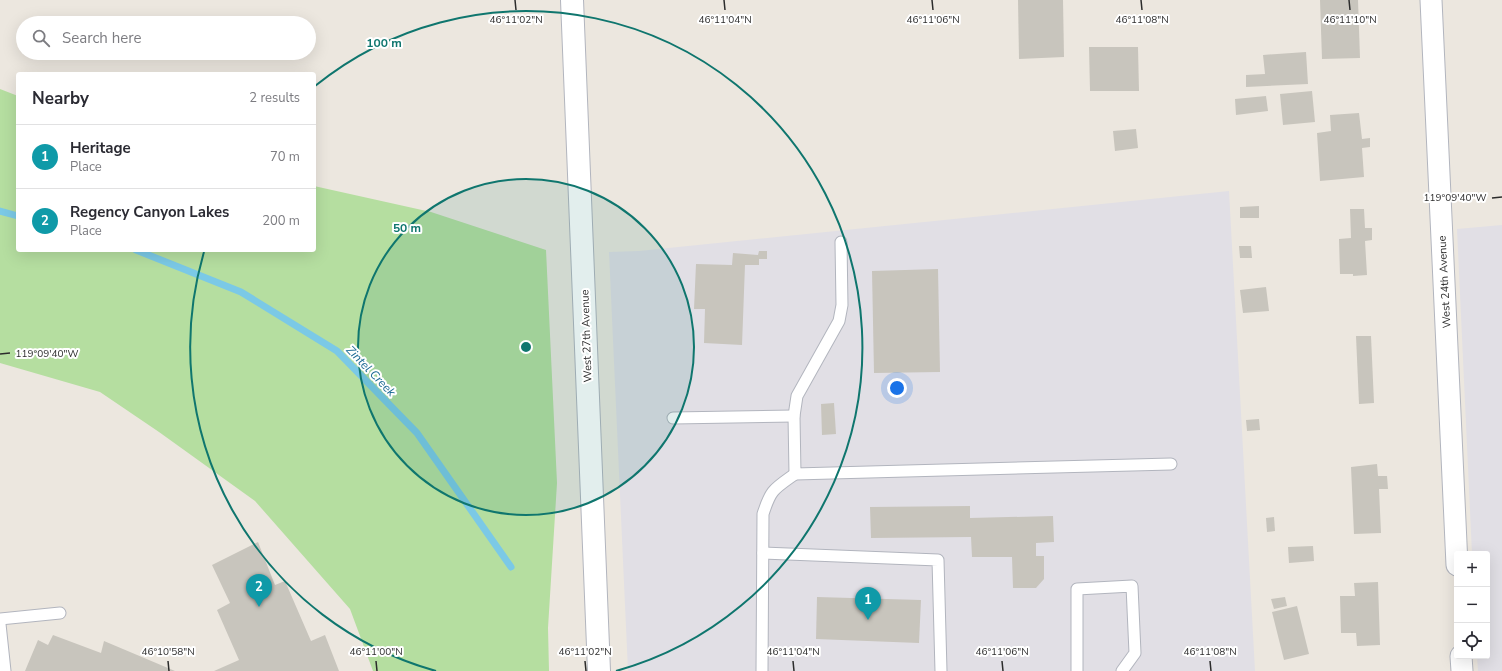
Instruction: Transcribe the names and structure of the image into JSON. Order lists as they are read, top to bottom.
{
  "streets": {
    "main road": ["West 27th Avenue"],
    "street": ["West 24th Avenue"]
  },
  "water": ["Zintel Creek"],
  "page": {
    "search": "Search here",
    "heading": ["Nearby", "2 results"],
    "list": [
      {
        "mark": "1",
        "name": "Heritage",
        "note": "Place",
        "value": "70 m"
      },
      {
        "mark": "2",
        "name": "Regency Canyon Lakes",
        "note": "Place",
        "value": "200 m"
      }
    ],
    "map_buttons": ["+", "−"],
    "pins": ["2", "1"]
  },
  "coordinates": [
    "46°11'02\"N",
    "46°11'04\"N",
    "46°11'06\"N",
    "46°11'08\"N",
    "46°11'10\"N",
    "119°09'40\"W",
    "46°10'58\"N",
    "46°11'00\"N"
  ],
  "rings": ["100 m", "50 m"]
}
